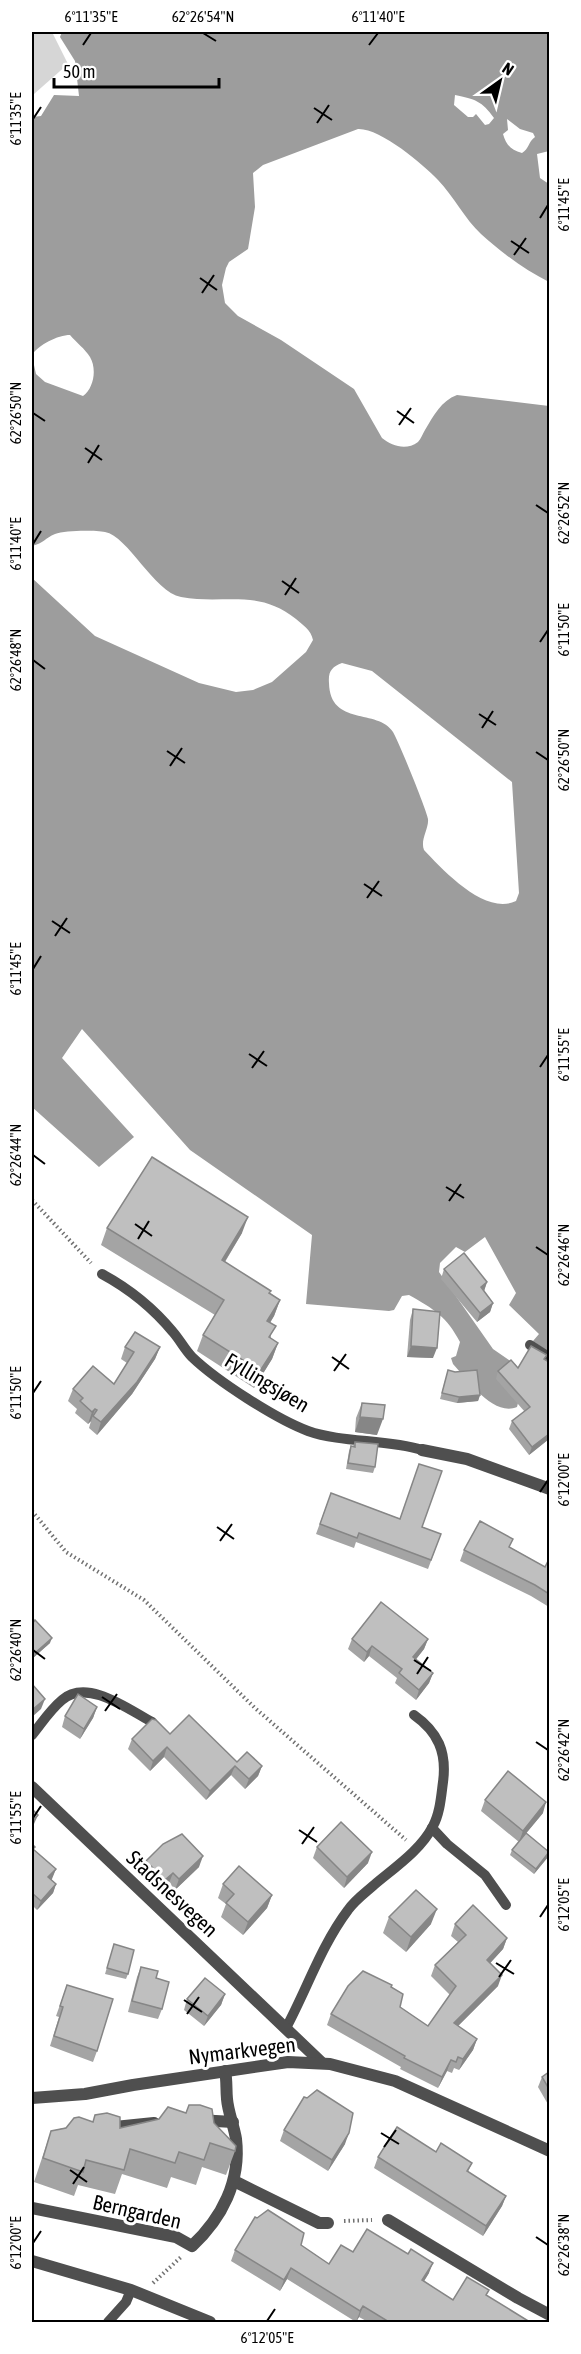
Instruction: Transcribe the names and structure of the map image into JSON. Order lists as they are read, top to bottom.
{
  "streets": {
    "street": [
      "Fyllingsjøen",
      "Stadsnesvegen",
      "Nymarkvegen",
      "Berngarden"
    ]
  },
  "crossings": [
    ["Stadsnesvegen", "Nymarkvegen"],
    ["Nymarkvegen", "Berngarden"]
  ],
  "scale_bar": "50 m",
  "north": "top right",
  "coordinates": [
    "6°11'35\"E",
    "62°26'54\"N",
    "6°11'40\"E",
    "6°11'45\"E",
    "62°26'50\"N",
    "62°26'52\"N",
    "6°11'50\"E",
    "62°26'48\"N",
    "6°11'55\"E",
    "62°26'44\"N",
    "62°26'46\"N",
    "6°12'00\"E",
    "62°26'40\"N",
    "62°26'42\"N",
    "6°12'05\"E",
    "62°26'38\"N"
  ]
}
